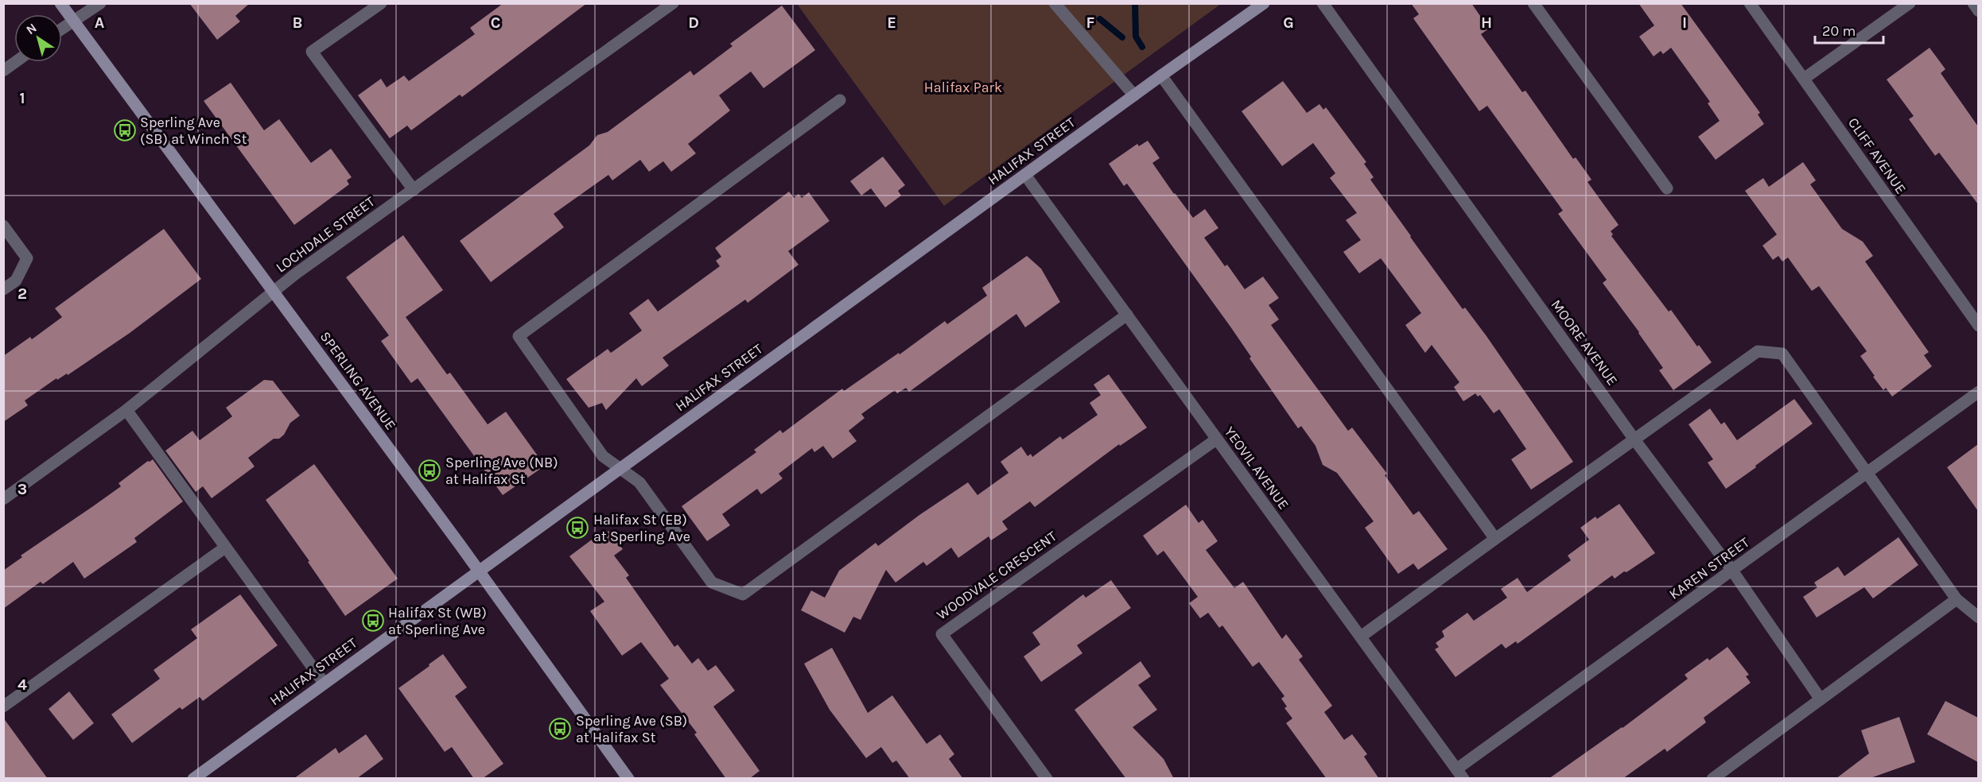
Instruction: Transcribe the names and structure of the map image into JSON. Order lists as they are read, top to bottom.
{
  "streets": {
    "street": [
      "HALIFAX STREET",
      "CLIFF AVENUE",
      "LOCHDALE STREET",
      "MOORE AVENUE",
      "SPERLING AVENUE",
      "YEOVIL AVENUE",
      "KAREN STREET",
      "WOODVALE CRESCENT"
    ]
  },
  "crossings": [
    ["HALIFAX STREET", "SPERLING AVENUE"],
    ["HALIFAX STREET", "YEOVIL AVENUE"],
    ["LOCHDALE STREET", "SPERLING AVENUE"],
    ["MOORE AVENUE", "KAREN STREET"],
    ["YEOVIL AVENUE", "KAREN STREET"],
    ["YEOVIL AVENUE", "WOODVALE CRESCENT"]
  ],
  "parks": ["Halifax Park"],
  "places": {
    "bus stop": [
      "Sperling Ave (SB) at Winch St",
      "Sperling Ave (NB) at Halifax St",
      "Halifax St (EB) at Sperling Ave",
      "Halifax St (WB) at Sperling Ave",
      "Sperling Ave (SB) at Halifax St"
    ]
  },
  "scale_bar": "20 m",
  "north": "top left",
  "grid": {
    "columns": [
      "A",
      "B",
      "C",
      "D",
      "E",
      "F",
      "G",
      "H",
      "I"
    ],
    "rows": [
      "1",
      "2",
      "3",
      "4"
    ]
  }
}
